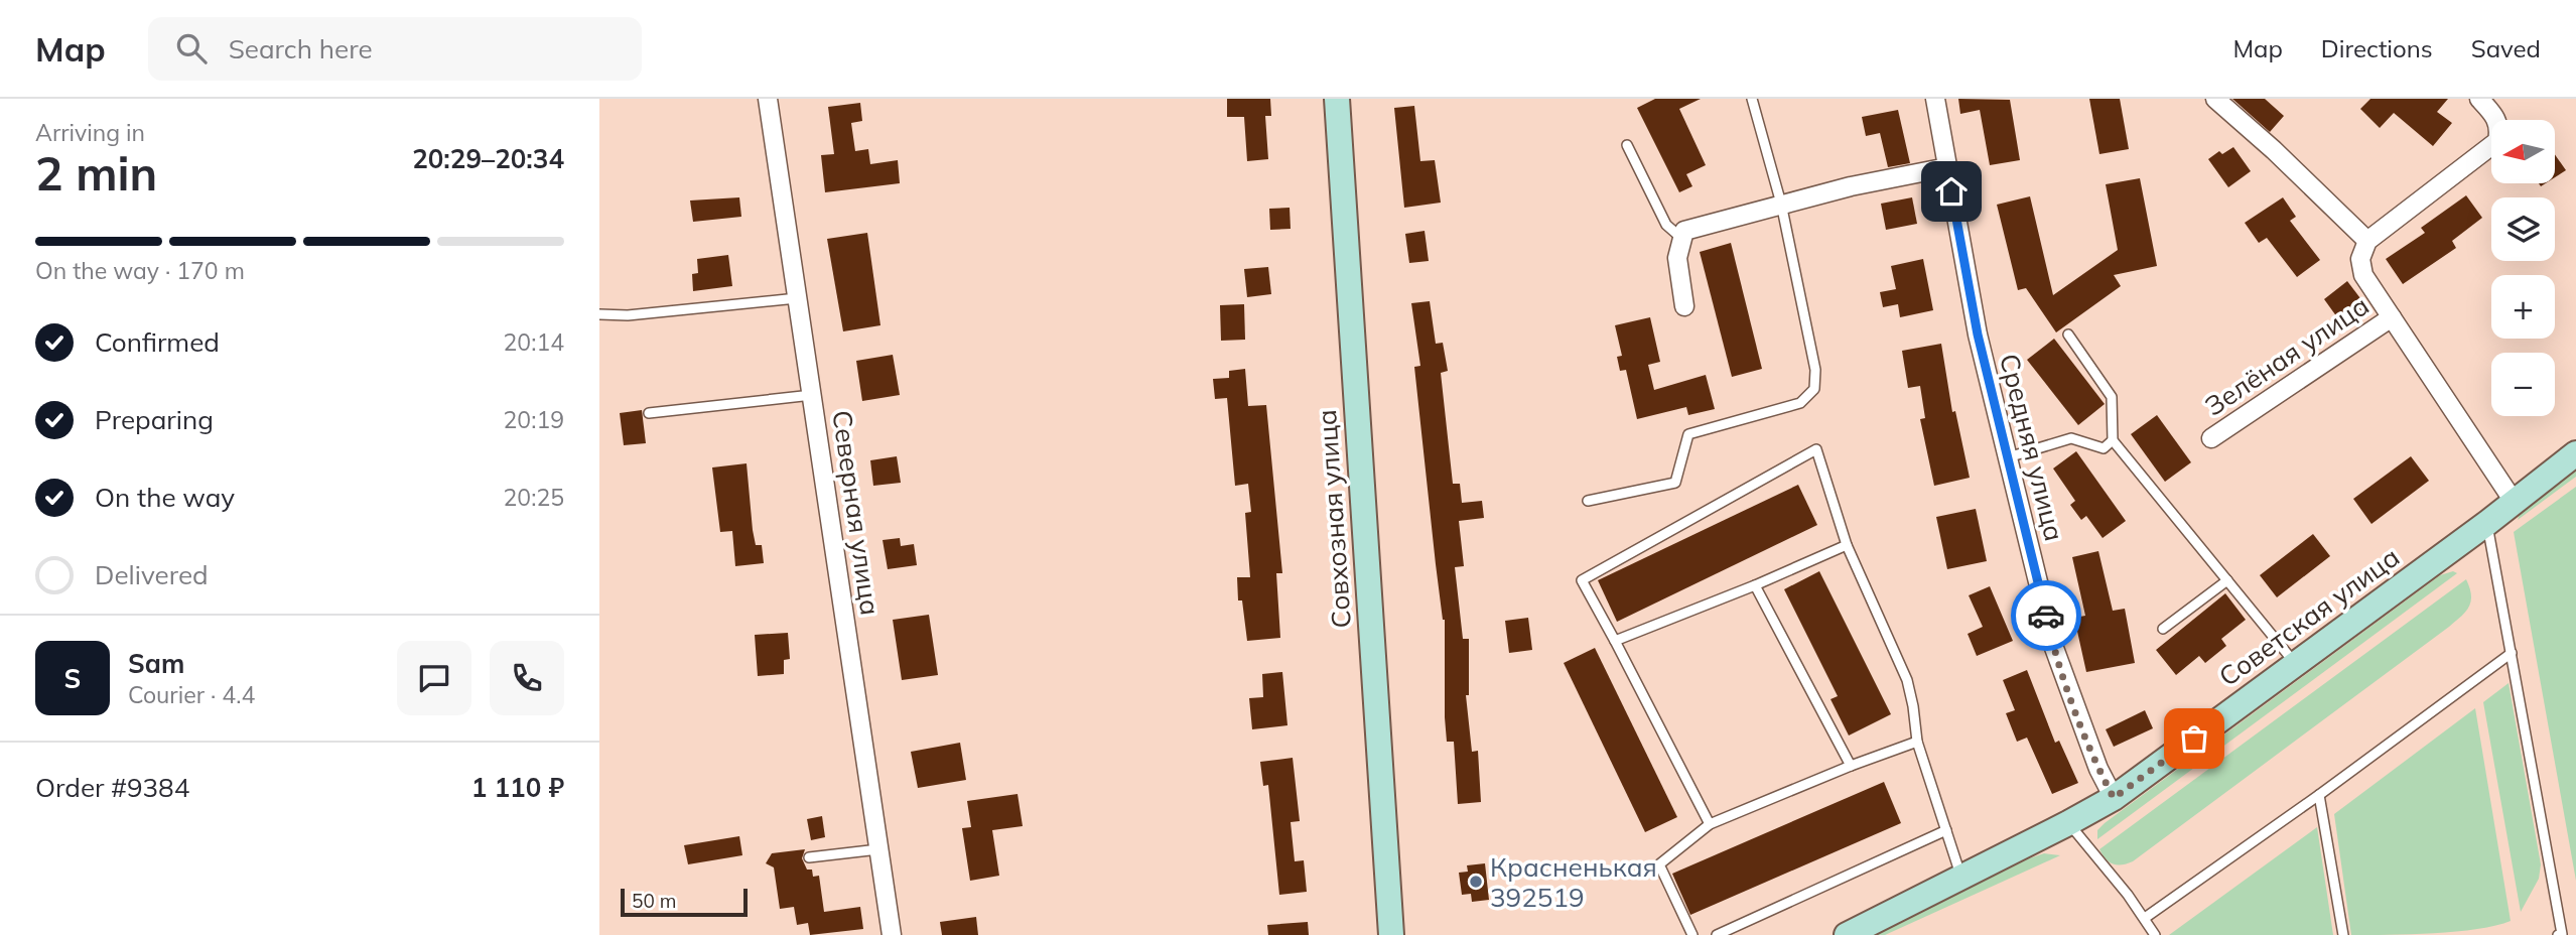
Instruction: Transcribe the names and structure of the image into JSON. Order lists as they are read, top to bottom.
{
  "streets": {
    "main road": ["Совхозная улица", "Советская улица"],
    "street": ["Зелёная улица", "Средняя улица", "Северная улица"]
  },
  "crossings": [
    ["Средняя улица", "Советская улица"]
  ],
  "places": ["Красненькая 392519"],
  "scale_bar": "50 m",
  "north": "left",
  "page": {
    "header": "Map",
    "search": "Search here",
    "nav": ["Map", "Directions", "Saved"],
    "heading": ["2 min", "Arriving in", "20:29–20:34"],
    "panel": [
      "Sam",
      "Courier · 4.4",
      "Order #9384",
      "1 110 ₽"
    ],
    "map_buttons": ["+", "−"],
    "bar": "On the way · 170 m",
    "list": [
      ["Confirmed", "20:14"],
      ["Preparing", "20:19"],
      ["On the way", "20:25"],
      "Delivered"
    ],
    "round": "S",
    "scale": "50 m"
  }
}
